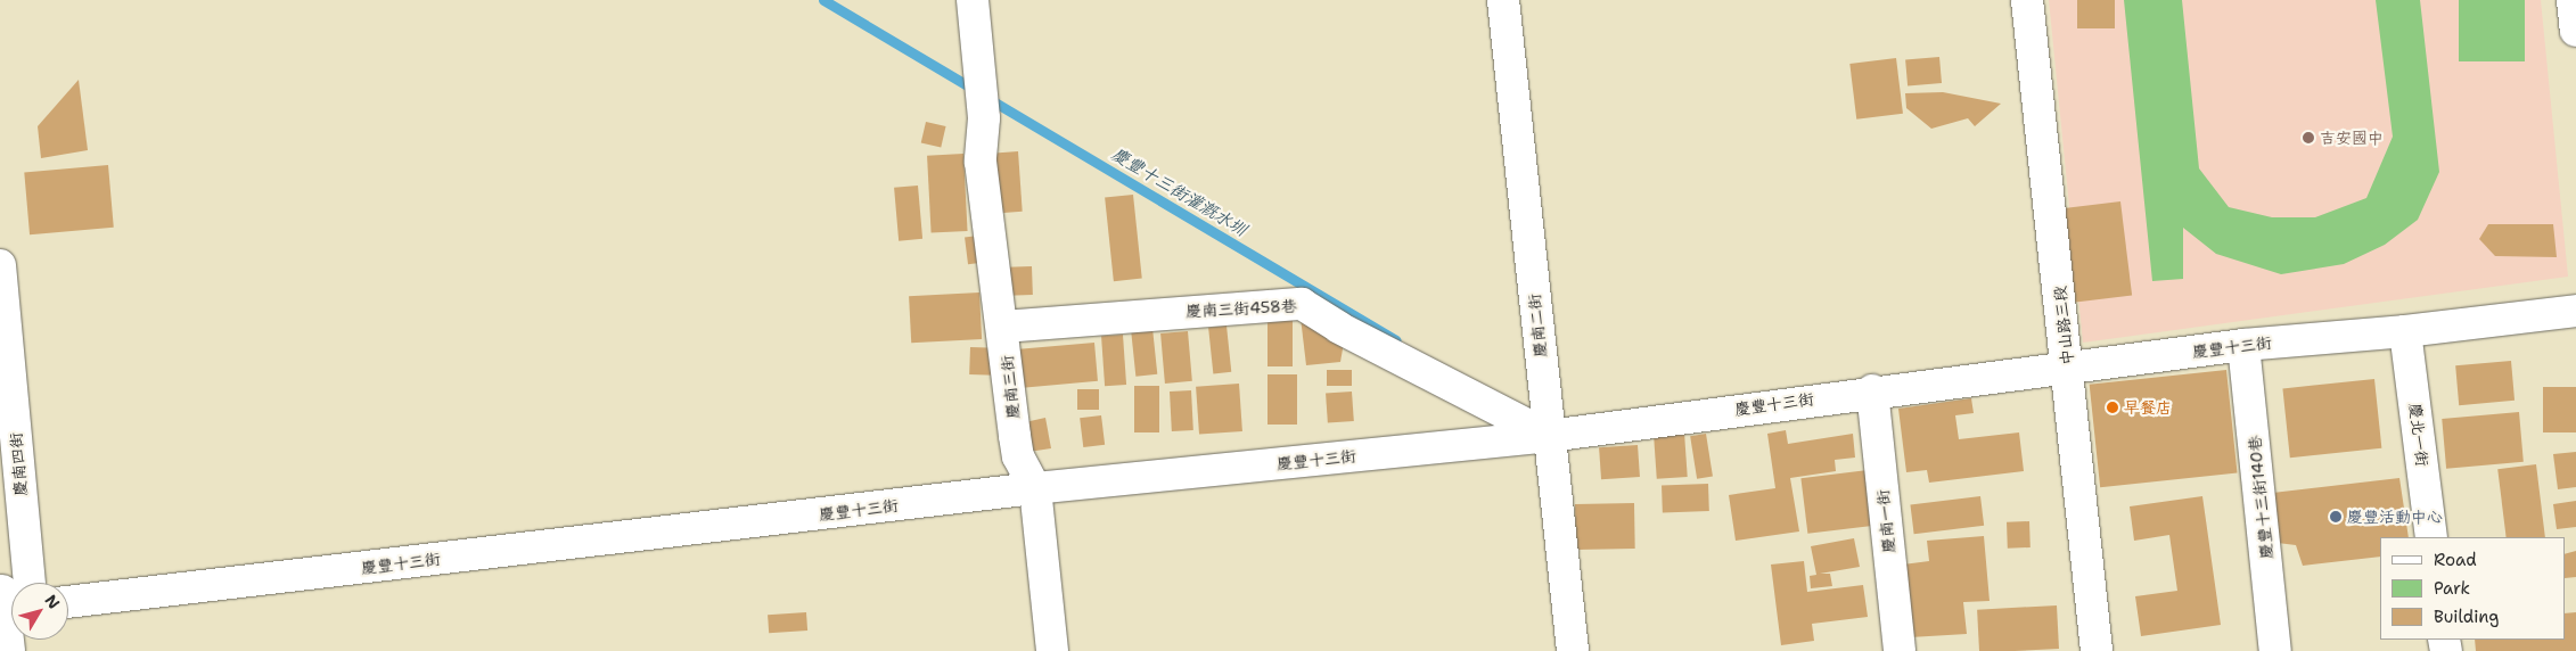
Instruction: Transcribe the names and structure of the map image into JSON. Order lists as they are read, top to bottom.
{
  "streets": {
    "street": [
      "慶南三街458巷",
      "慶南二街",
      "中山路三段",
      "慶豐十三街",
      "慶南三街",
      "慶北一街",
      "慶南四街",
      "慶豐十三街140巷",
      "慶南一街"
    ]
  },
  "crossings": [
    ["慶南三街458巷", "慶南二街"],
    ["慶南三街458巷", "慶豐十三街"],
    ["慶南三街458巷", "慶南三街"],
    ["慶南二街", "慶豐十三街"],
    ["中山路三段", "慶豐十三街"],
    ["慶豐十三街", "慶南三街"],
    ["慶豐十三街", "慶北一街"],
    ["慶豐十三街", "慶豐十三街140巷"],
    ["慶豐十三街", "慶南一街"]
  ],
  "water": ["慶豐十三街灌溉水圳"],
  "places": ["吉安國中", "早餐店", "慶豐活動中心"],
  "legend": ["Road", "Park", "Building"],
  "north": "top right"
}
